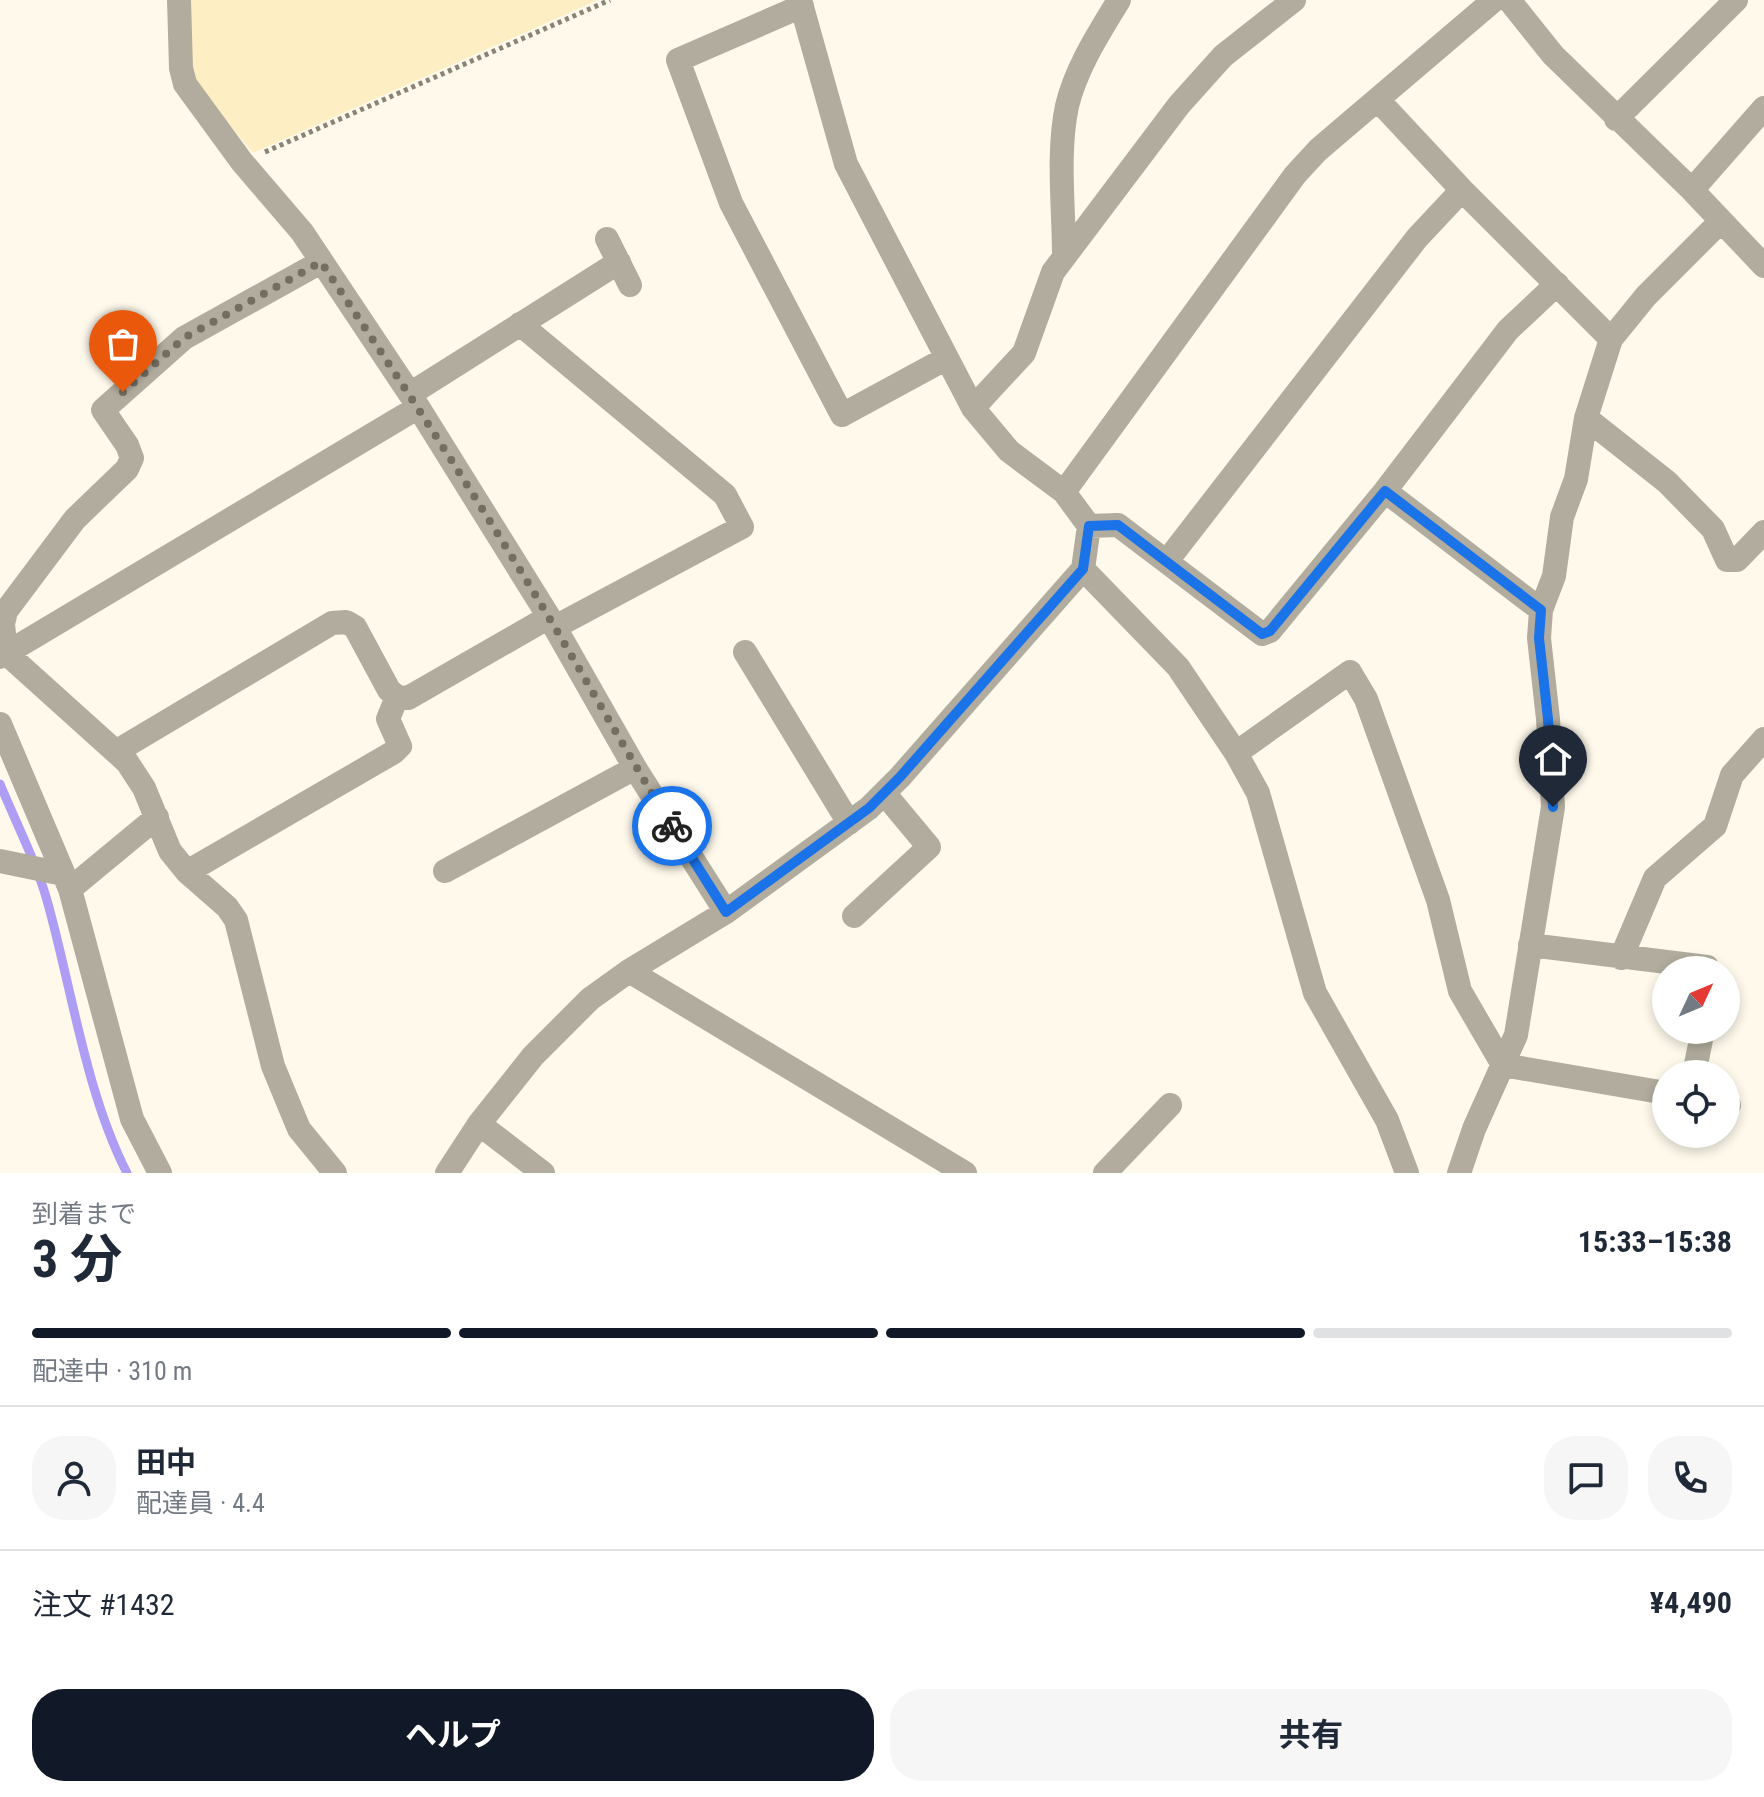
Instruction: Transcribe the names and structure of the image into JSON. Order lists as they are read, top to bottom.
{
  "north": "top right",
  "page": {
    "heading": ["3 分", "到着まで", "15:33–15:38"],
    "panel": [
      "田中",
      "配達員 · 4.4",
      "注文 #1432",
      "¥4,490"
    ],
    "bar": "配達中 · 310 m",
    "buttons": ["ヘルプ", "共有"]
  }
}
